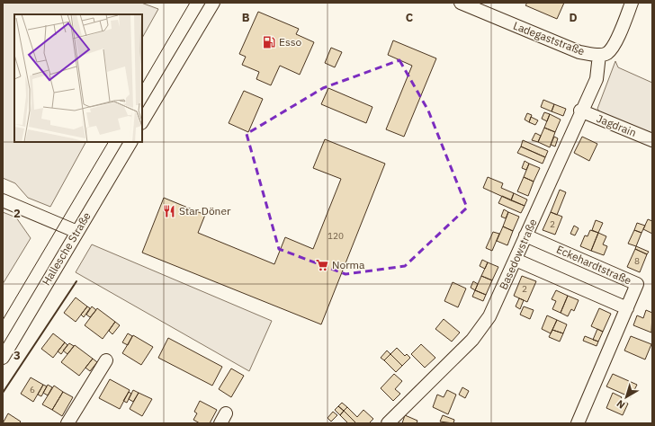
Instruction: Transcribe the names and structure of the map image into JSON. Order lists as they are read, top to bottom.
{
  "streets": {
    "street": [
      "Ladegaststraße",
      "Jagdrain",
      "Hallesche Straße",
      "Basedowstraße",
      "Eckehardtstraße"
    ]
  },
  "crossings": [
    ["Ladegaststraße", "Basedowstraße"],
    ["Jagdrain", "Basedowstraße"],
    ["Basedowstraße", "Eckehardtstraße"]
  ],
  "places": {
    "fuel station": ["Esso"],
    "restaurant": ["Star Döner"],
    "supermarket": ["Norma"]
  },
  "house_numbers": [
    "2",
    "120",
    "8",
    "2",
    "6"
  ],
  "north": "bottom left",
  "grid": {
    "columns": ["B", "C", "D"],
    "rows": ["2", "3"]
  }
}
